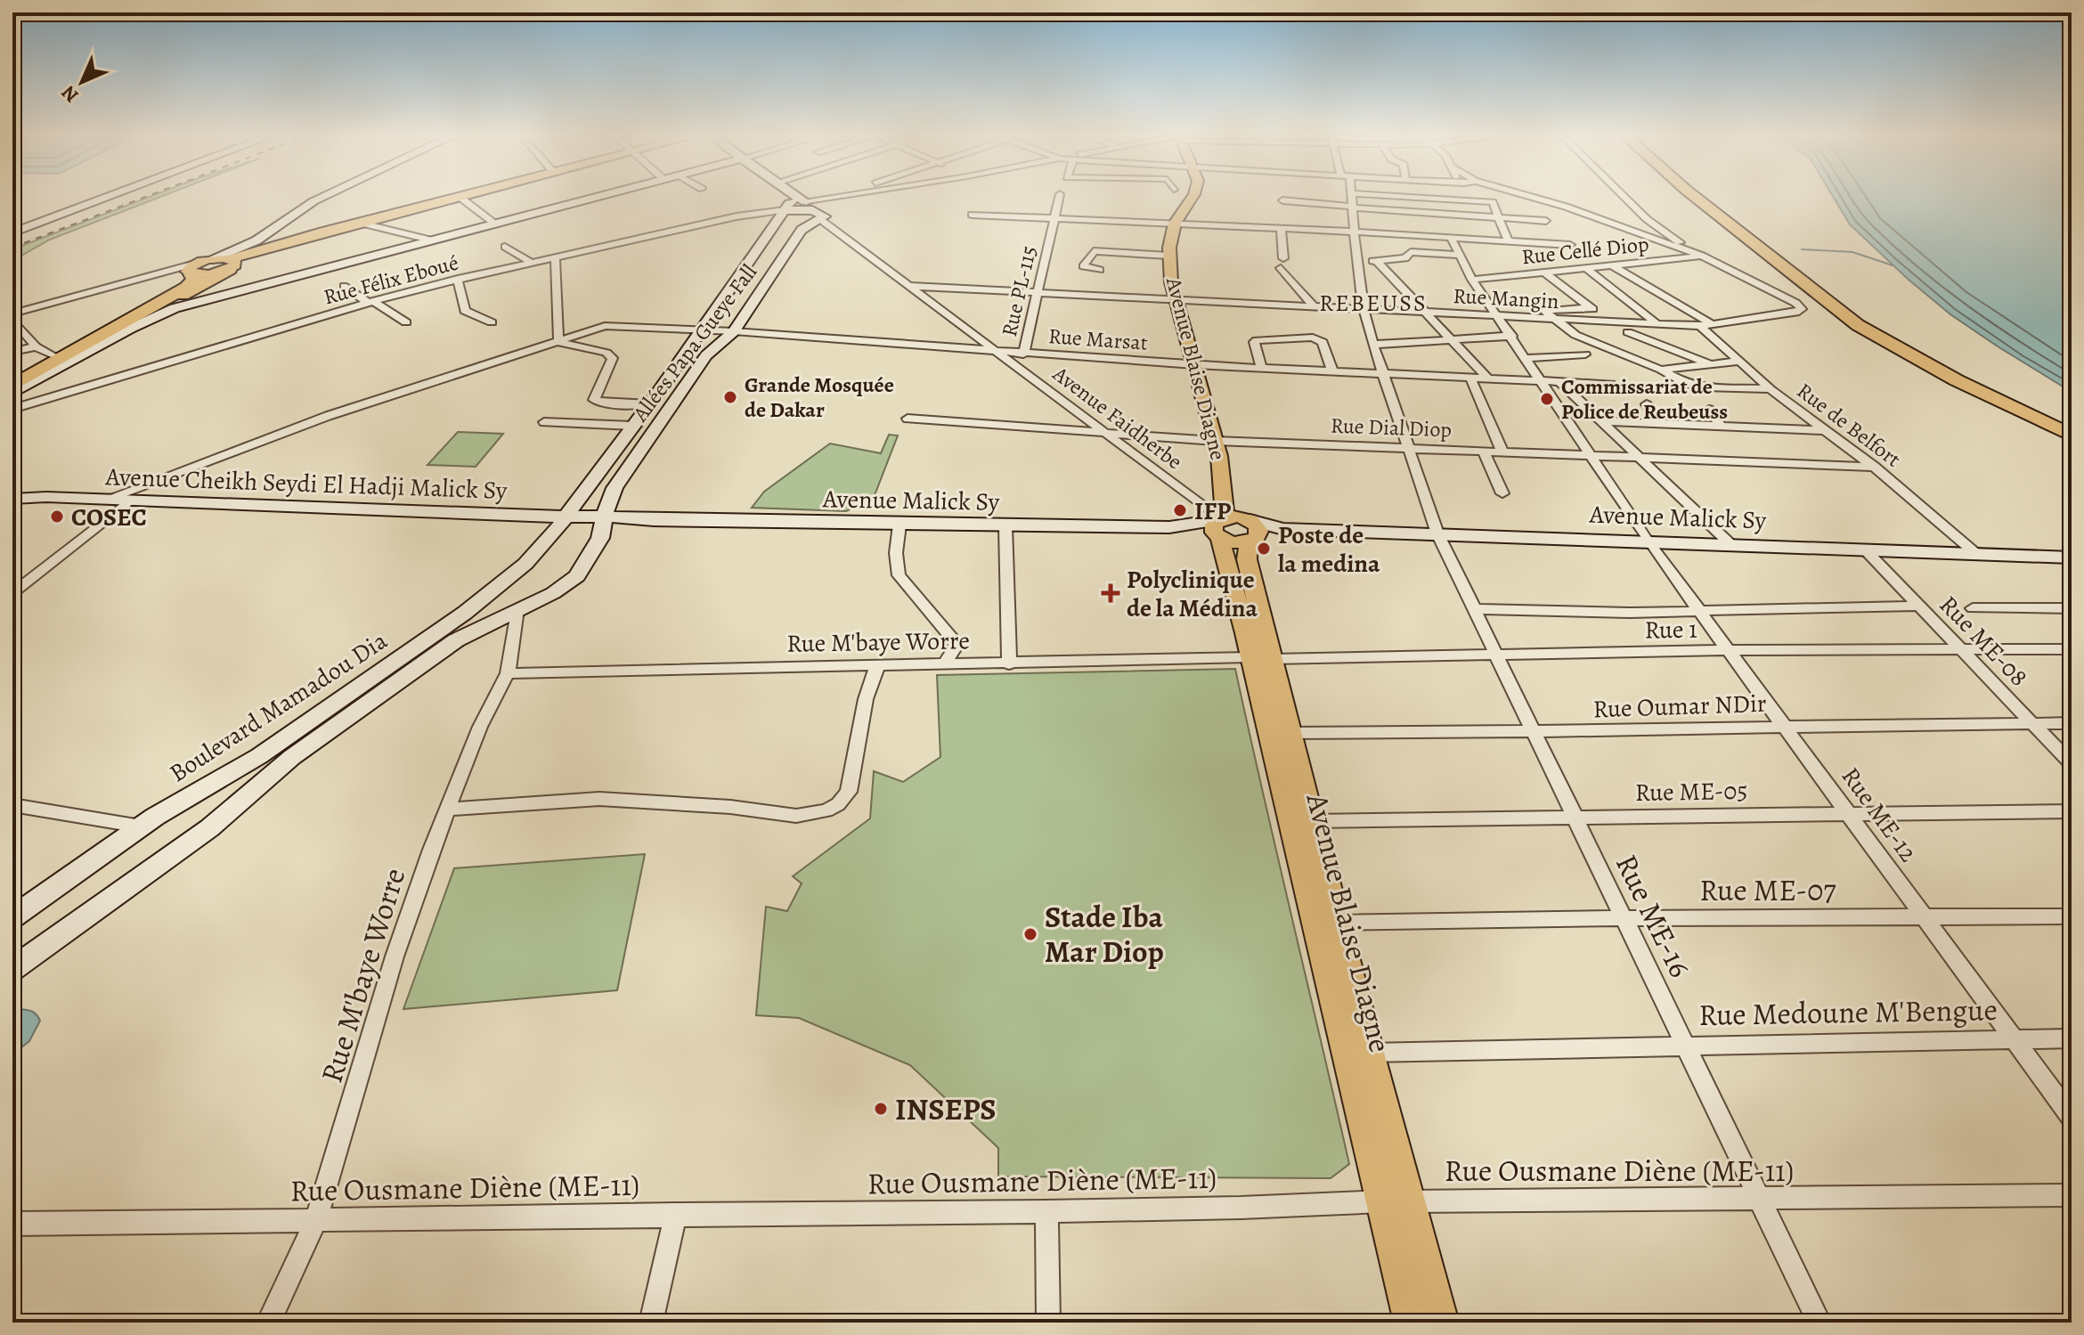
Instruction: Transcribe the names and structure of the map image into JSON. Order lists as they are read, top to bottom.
{
  "streets": {
    "main road": ["Avenue Blaise Diagne"],
    "street": [
      "Rue Cellé Diop",
      "Rue Félix Eboué",
      "Rue PL-115",
      "Rue Mangin",
      "Rue Marsat",
      "Allées Papa Gueye Fall",
      "Avenue Faidherbe",
      "Rue de Belfort",
      "Rue Dial Diop",
      "Avenue Cheikh Seydi El Hadji Malick Sy",
      "Avenue Malick Sy",
      "Rue 1",
      "Rue ME-08",
      "Rue M'baye Worre",
      "Rue Oumar NDir",
      "Boulevard Mamadou Dia",
      "Rue ME-05",
      "Rue ME-12",
      "Rue ME-07",
      "Rue ME-16",
      "Rue Medoune M'Bengue",
      "Rue Ousmane Diène (ME-11)"
    ]
  },
  "crossings": [
    ["Rue Cellé Diop", "Rue Mangin"],
    ["Rue Cellé Diop", "Rue ME-12"],
    ["Rue Félix Eboué", "Allées Papa Gueye Fall"],
    ["Rue PL-115", "Rue Mangin"],
    ["Rue PL-115", "Rue Marsat"],
    ["Rue Mangin", "Avenue Blaise Diagne"],
    ["Rue Mangin", "Avenue Faidherbe"],
    ["Rue Mangin", "Rue de Belfort"],
    ["Rue Mangin", "Rue ME-12"],
    ["Rue Mangin", "Rue ME-16"],
    ["Rue Marsat", "Allées Papa Gueye Fall"],
    ["Rue Marsat", "Avenue Blaise Diagne"],
    ["Rue Marsat", "Avenue Faidherbe"],
    ["Rue Marsat", "Avenue Cheikh Seydi El Hadji Malick Sy"],
    ["Rue Marsat", "Rue ME-12"],
    ["Rue Marsat", "Rue ME-16"],
    ["Allées Papa Gueye Fall", "Avenue Faidherbe"],
    ["Allées Papa Gueye Fall", "Avenue Cheikh Seydi El Hadji Malick Sy"],
    ["Allées Papa Gueye Fall", "Avenue Malick Sy"],
    ["Allées Papa Gueye Fall", "Rue M'baye Worre"],
    ["Allées Papa Gueye Fall", "Boulevard Mamadou Dia"],
    ["Avenue Blaise Diagne", "Avenue Faidherbe"],
    ["Avenue Blaise Diagne", "Rue Dial Diop"],
    ["Avenue Blaise Diagne", "Avenue Malick Sy"],
    ["Avenue Blaise Diagne", "Rue 1"],
    ["Avenue Blaise Diagne", "Rue M'baye Worre"],
    ["Avenue Blaise Diagne", "Rue Oumar NDir"],
    ["Avenue Blaise Diagne", "Rue ME-05"],
    ["Avenue Blaise Diagne", "Rue ME-07"],
    ["Avenue Blaise Diagne", "Rue Medoune M'Bengue"],
    ["Avenue Blaise Diagne", "Rue Ousmane Diène (ME-11)"],
    ["Avenue Faidherbe", "Rue Dial Diop"],
    ["Avenue Faidherbe", "Avenue Malick Sy"],
    ["Rue de Belfort", "Rue Dial Diop"],
    ["Rue de Belfort", "Avenue Malick Sy"],
    ["Rue Dial Diop", "Rue ME-12"],
    ["Rue Dial Diop", "Rue ME-16"],
    ["Avenue Cheikh Seydi El Hadji Malick Sy", "Avenue Malick Sy"],
    ["Avenue Cheikh Seydi El Hadji Malick Sy", "Boulevard Mamadou Dia"],
    ["Avenue Malick Sy", "Rue ME-08"],
    ["Avenue Malick Sy", "Rue ME-12"],
    ["Avenue Malick Sy", "Rue ME-16"],
    ["Rue 1", "Rue ME-08"],
    ["Rue 1", "Rue M'baye Worre"],
    ["Rue 1", "Rue ME-12"],
    ["Rue 1", "Rue ME-16"],
    ["Rue ME-08", "Rue Oumar NDir"],
    ["Rue M'baye Worre", "Boulevard Mamadou Dia"],
    ["Rue M'baye Worre", "Rue Ousmane Diène (ME-11)"],
    ["Rue Oumar NDir", "Rue ME-12"],
    ["Rue Oumar NDir", "Rue ME-16"],
    ["Rue ME-05", "Rue ME-12"],
    ["Rue ME-05", "Rue ME-16"],
    ["Rue ME-12", "Rue ME-07"],
    ["Rue ME-12", "Rue Medoune M'Bengue"],
    ["Rue ME-07", "Rue ME-16"],
    ["Rue ME-16", "Rue Medoune M'Bengue"],
    ["Rue ME-16", "Rue Ousmane Diène (ME-11)"]
  ],
  "districts": ["REBEUSS"],
  "places": {
    "other": [
      "Grande Mosquée de Dakar",
      "Commissariat de Police de Reubeuss",
      "IFP",
      "COSEC",
      "Poste de la medina",
      "Stade Iba Mar Diop",
      "INSEPS"
    ],
    "health": ["Polyclinique de la Médina"]
  },
  "north": "bottom left"
}
